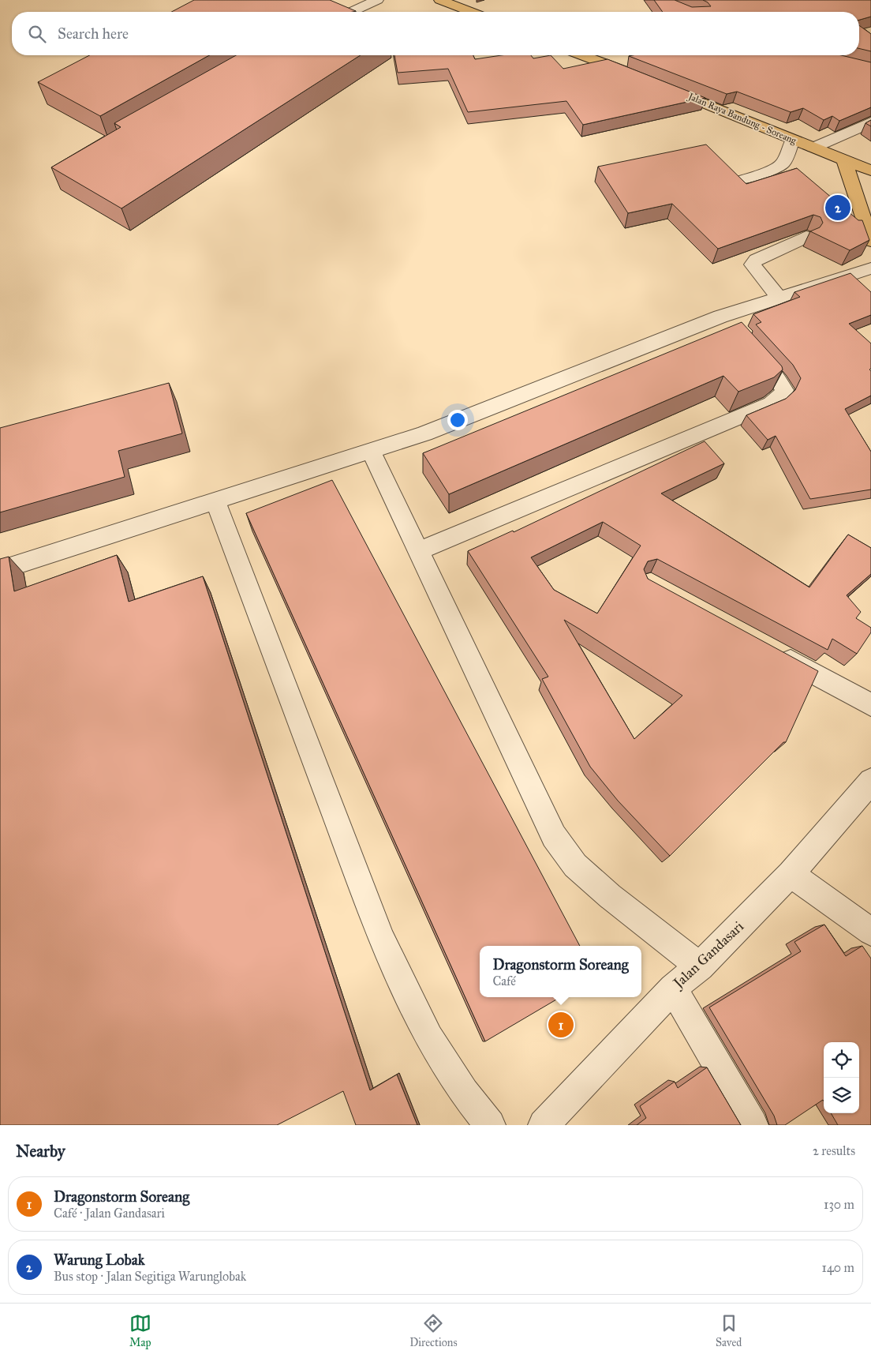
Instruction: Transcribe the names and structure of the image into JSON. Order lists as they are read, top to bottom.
{
  "streets": {
    "main road": ["Jalan Raya Bandung - Soreang"],
    "street": ["Jalan Gandasari"]
  },
  "page": {
    "search": "Search here",
    "pins": ["2", "1"],
    "popup": ["Dragonstorm Soreang", "Café"],
    "heading": ["Nearby", "2 results"],
    "list": [
      {
        "mark": "1",
        "name": "Dragonstorm Soreang",
        "note": "Café · Jalan Gandasari",
        "value": "130 m"
      },
      {
        "mark": "2",
        "name": "Warung Lobak",
        "note": "Bus stop · Jalan Segitiga Warunglobak",
        "value": "140 m"
      }
    ],
    "nav": ["Map", "Directions", "Saved"]
  }
}
